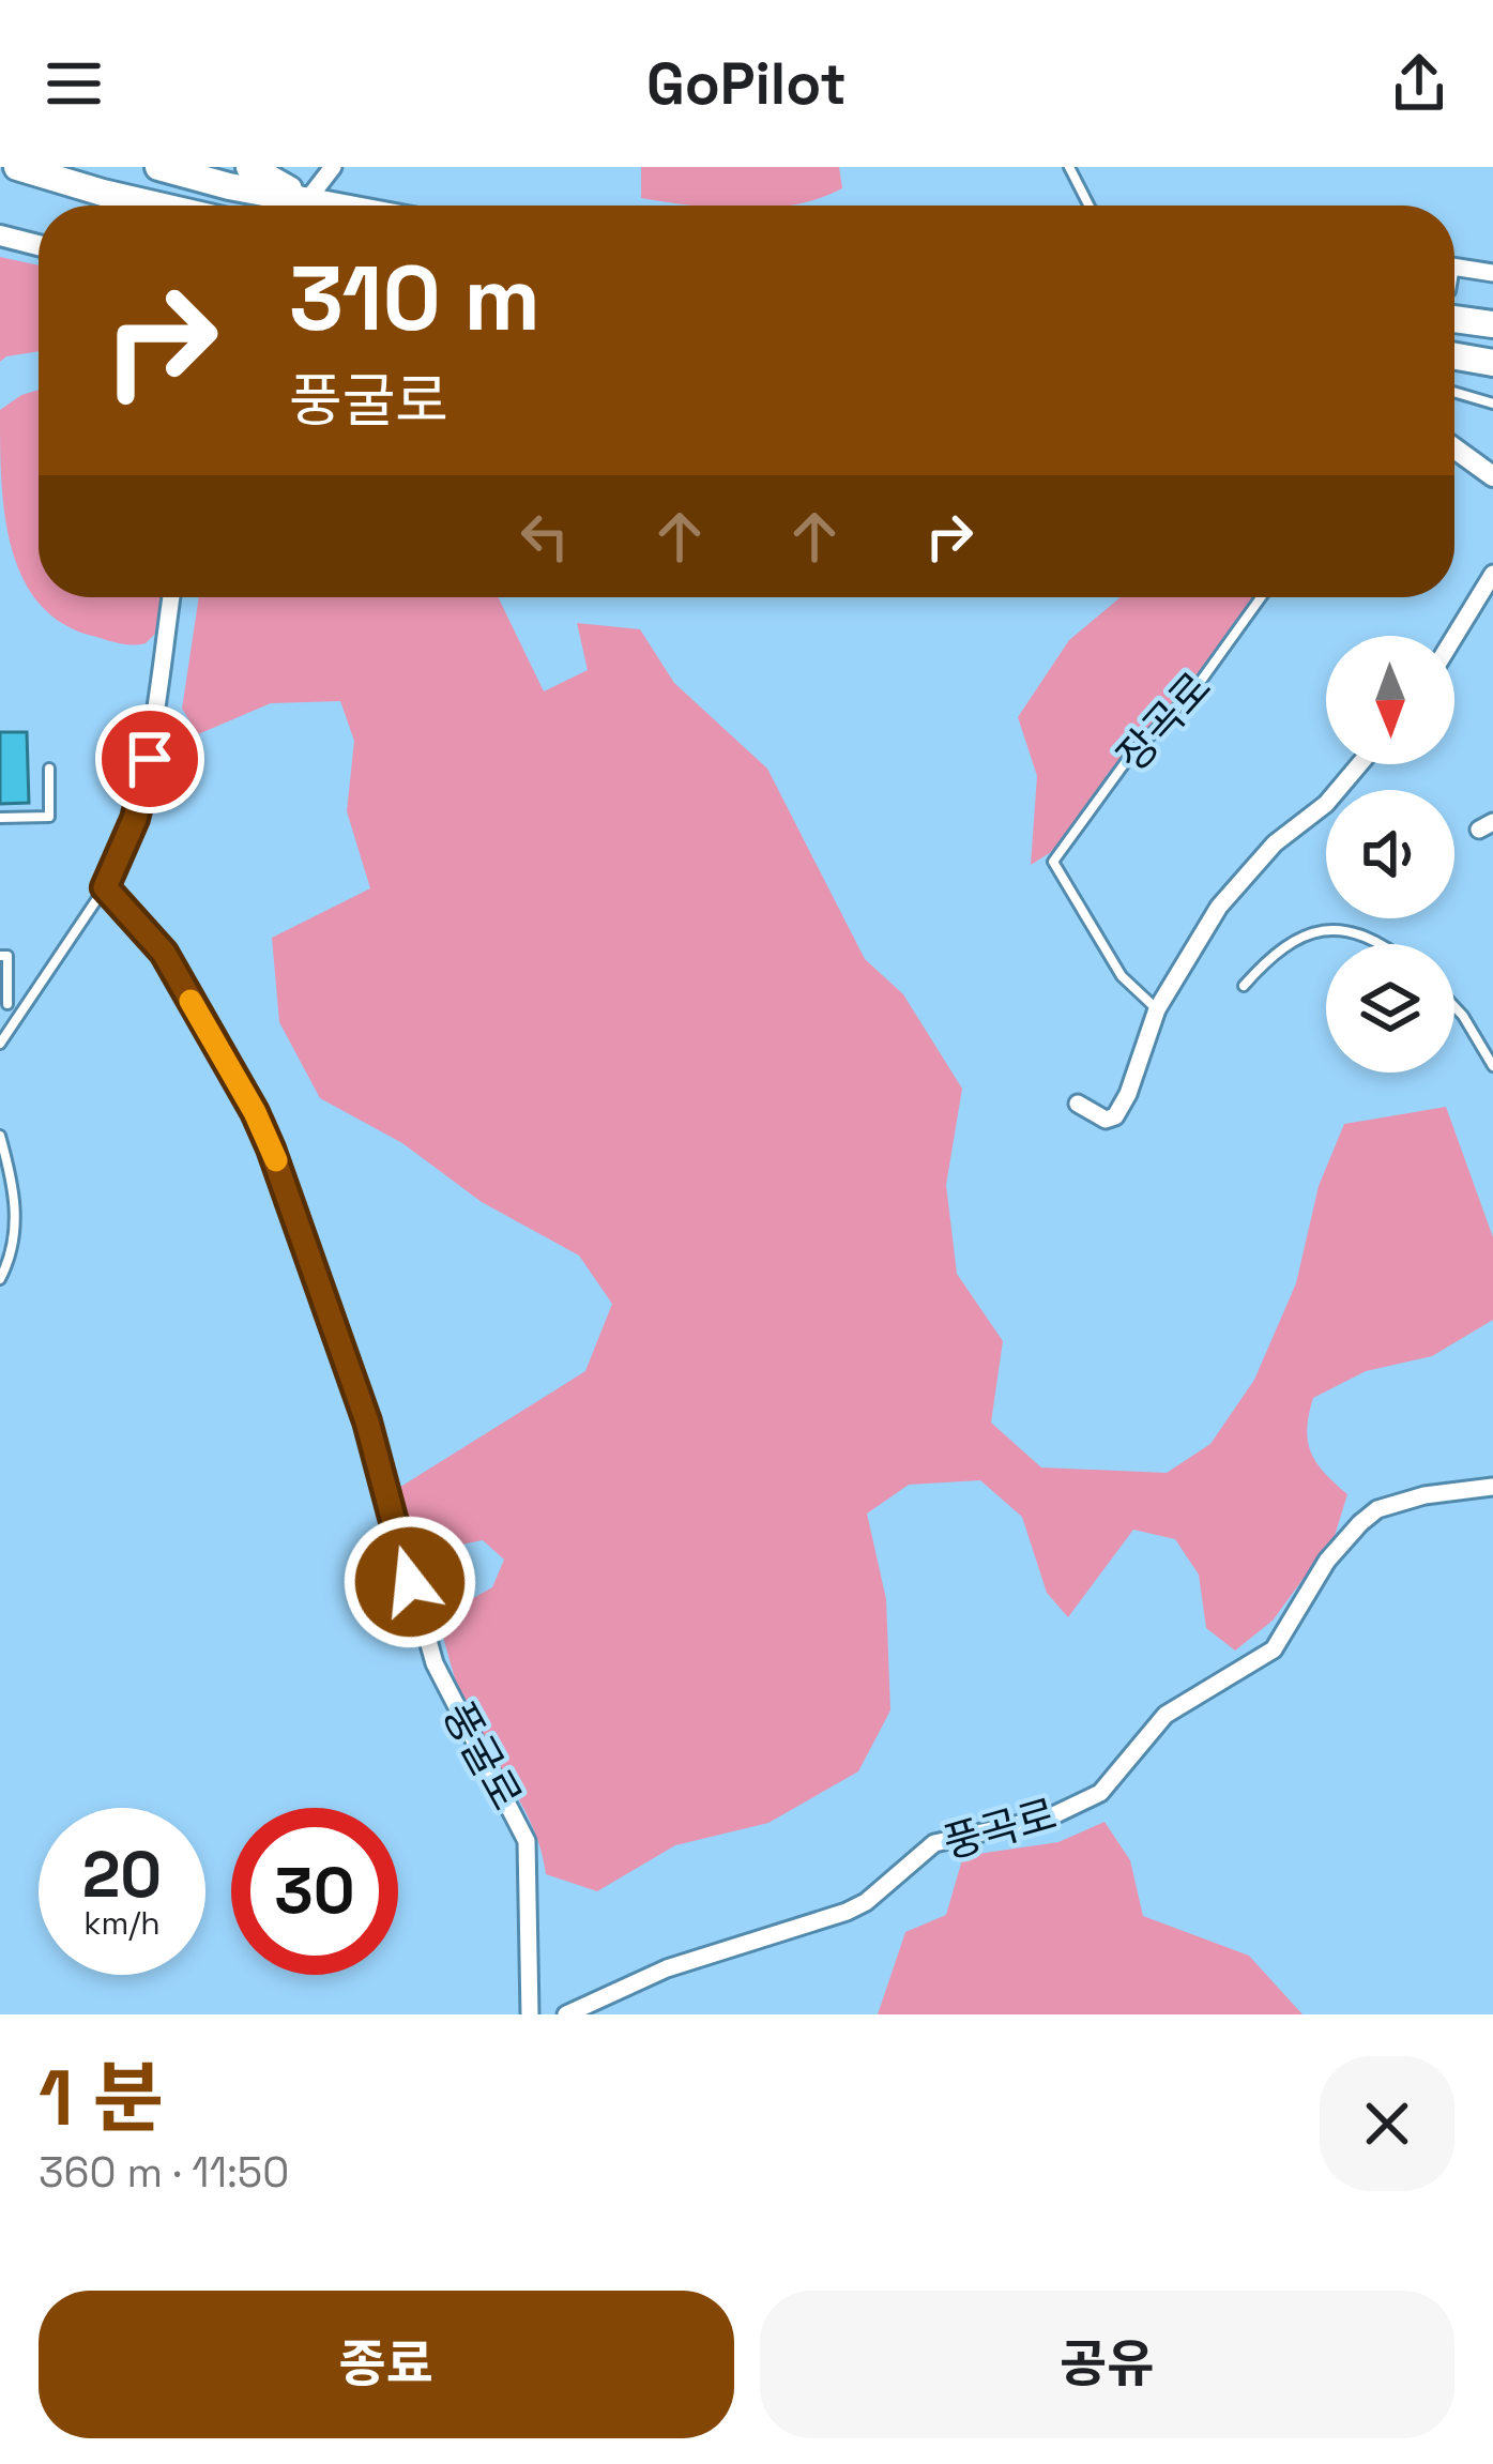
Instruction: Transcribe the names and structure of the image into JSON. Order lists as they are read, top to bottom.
{
  "streets": {
    "street": ["풍굴로", "풍곡로"],
    "lane": ["장곡로"]
  },
  "north": "bottom",
  "page": {
    "header": "GoPilot",
    "turn": ["310 m", "풍굴로"],
    "speed": "20 km/h",
    "limit": "30",
    "heading": ["1 분", "360 m · 11:50"],
    "buttons": ["종료", "공유"]
  }
}
